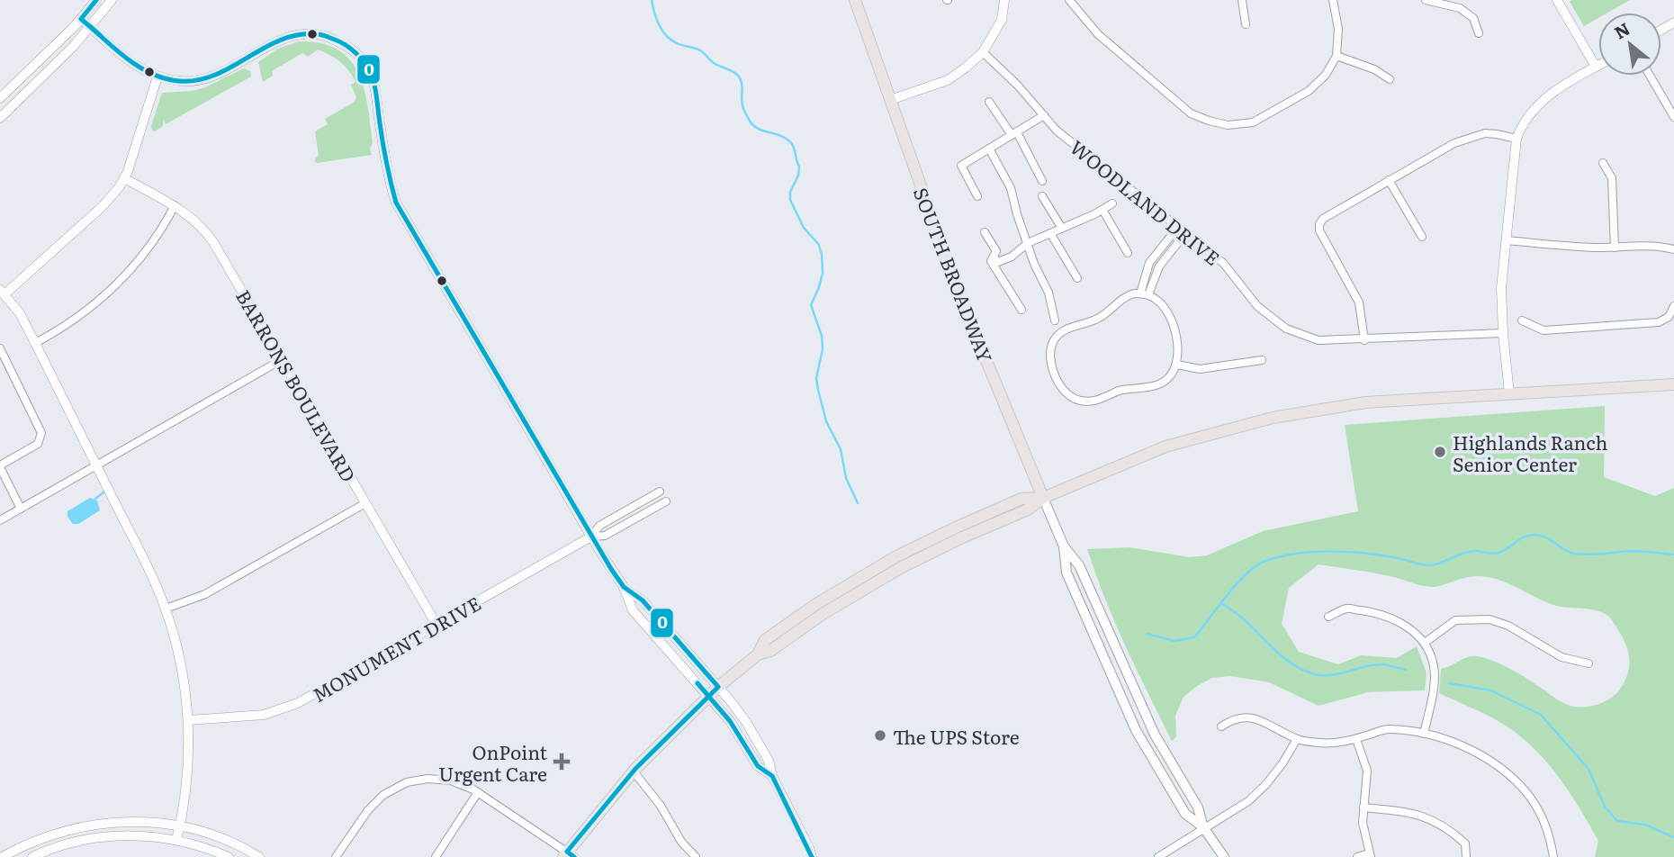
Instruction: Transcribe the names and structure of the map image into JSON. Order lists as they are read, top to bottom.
{
  "streets": {
    "main road": ["SOUTH BROADWAY"],
    "street": ["WOODLAND DRIVE", "BARRONS BOULEVARD", "MONUMENT DRIVE"]
  },
  "crossings": [
    ["BARRONS BOULEVARD", "MONUMENT DRIVE"]
  ],
  "places": {
    "other": ["Highlands Ranch Senior Center", "The UPS Store"],
    "health": ["OnPoint Urgent Care"]
  },
  "lines": ["transit line 0"],
  "north": "top left"
}
